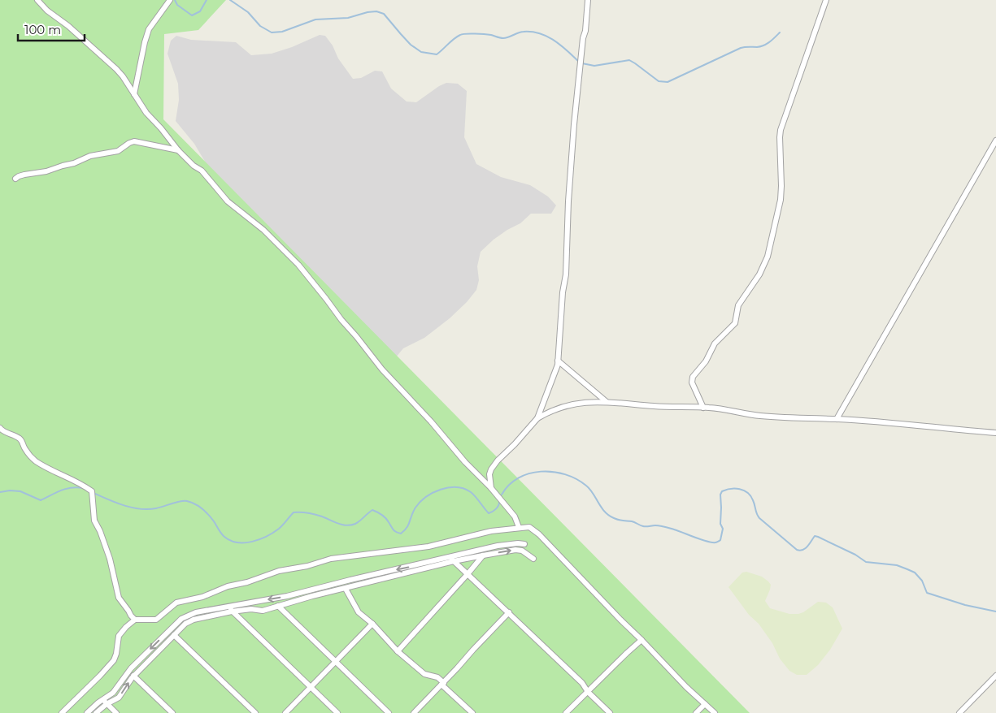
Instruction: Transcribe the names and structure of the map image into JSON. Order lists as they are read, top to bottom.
{
  "scale_bar": "100 m"
}
